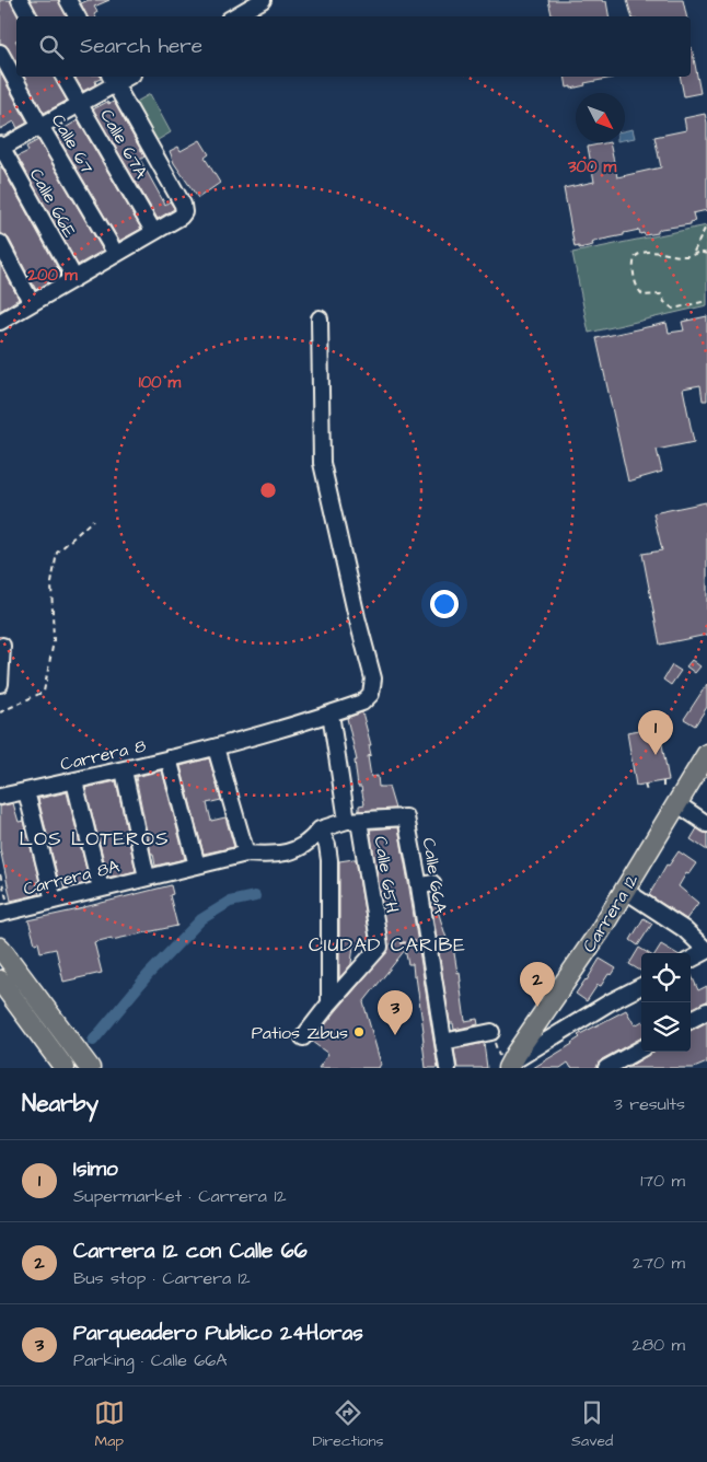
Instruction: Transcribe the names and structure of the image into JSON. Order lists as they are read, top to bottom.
{
  "streets": {
    "main road": ["Carrera 12"],
    "street": [
      "Calle 67",
      "Calle 67A",
      "Calle 66E",
      "Carrera 8",
      "Calle 65H",
      "Calle 66A",
      "Carrera 8A"
    ]
  },
  "crossings": [
    ["Carrera 8", "Calle 65H"],
    ["Calle 65H", "Calle 66A"]
  ],
  "districts": ["LOS LOTEROS", "CIUDAD CARIBE"],
  "places": ["Patios Zbus"],
  "north": "bottom right",
  "page": {
    "search": "Search here",
    "pins": ["1", "2", "3"],
    "heading": ["Nearby", "3 results"],
    "list": [
      {
        "mark": "1",
        "name": "Isimo",
        "note": "Supermarket · Carrera 12",
        "value": "170 m"
      },
      {
        "mark": "2",
        "name": "Carrera 12 con Calle 66",
        "note": "Bus stop · Carrera 12",
        "value": "270 m"
      },
      {
        "mark": "3",
        "name": "Parqueadero Publico 24Horas",
        "note": "Parking · Calle 66A",
        "value": "280 m"
      }
    ],
    "nav": ["Map", "Directions", "Saved"]
  },
  "rings": ["300 m", "200 m", "100 m"]
}
